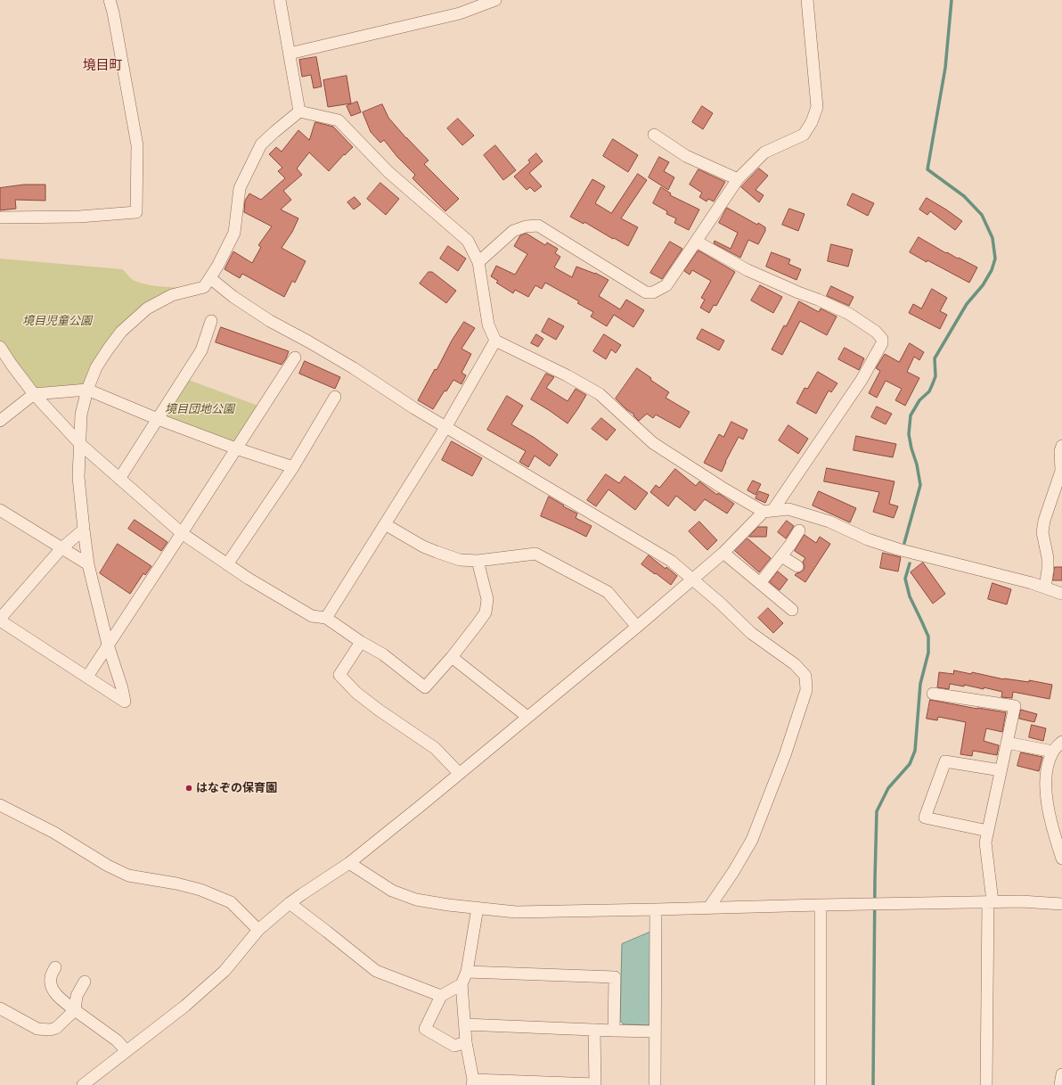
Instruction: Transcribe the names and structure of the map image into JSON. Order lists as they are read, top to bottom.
{
  "districts": ["境目町"],
  "parks": ["境目児童公園", "境目団地公園"],
  "places": ["はなぞの保育園"]
}
